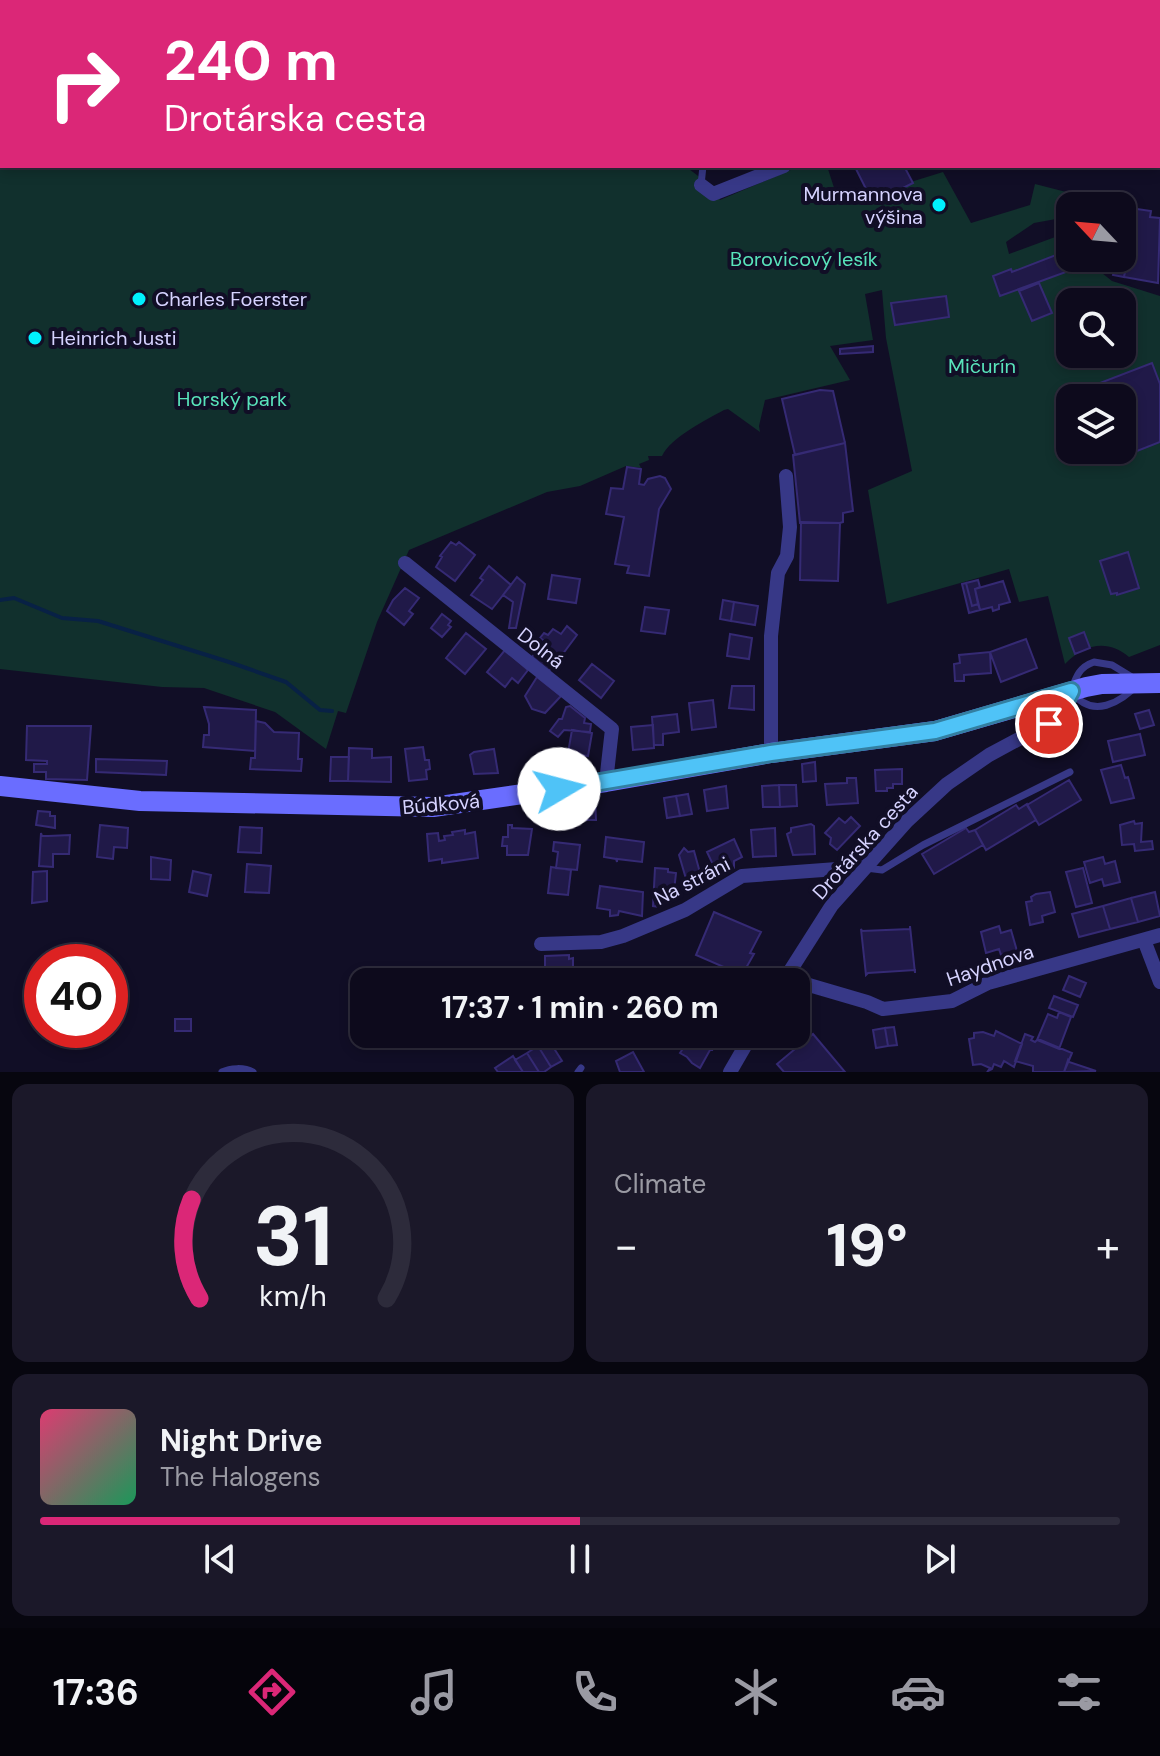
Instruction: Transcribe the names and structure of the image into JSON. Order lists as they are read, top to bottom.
{
  "streets": {
    "street": [
      "Dolná",
      "Búdková",
      "Drotárska cesta",
      "Na stráni",
      "Haydnova"
    ]
  },
  "crossings": [
    ["Dolná", "Búdková"],
    ["Búdková", "Drotárska cesta"],
    ["Drotárska cesta", "Na stráni"]
  ],
  "parks": ["Borovicový lesík", "Mičurín", "Horský park"],
  "places": ["Murmannova výšina", "Charles Foerster", "Heinrich Justi"],
  "north": "top left",
  "page": {
    "turn": ["240 m", "Drotárska cesta"],
    "limit": "40",
    "trip": "17:37 · 1 min · 260 m",
    "tile": "Climate",
    "heat": ["−", "19°", "+"],
    "song": ["Night Drive", "The Halogens"],
    "tabs": "17:36",
    "gauge": ["31", "km/h"]
  }
}
